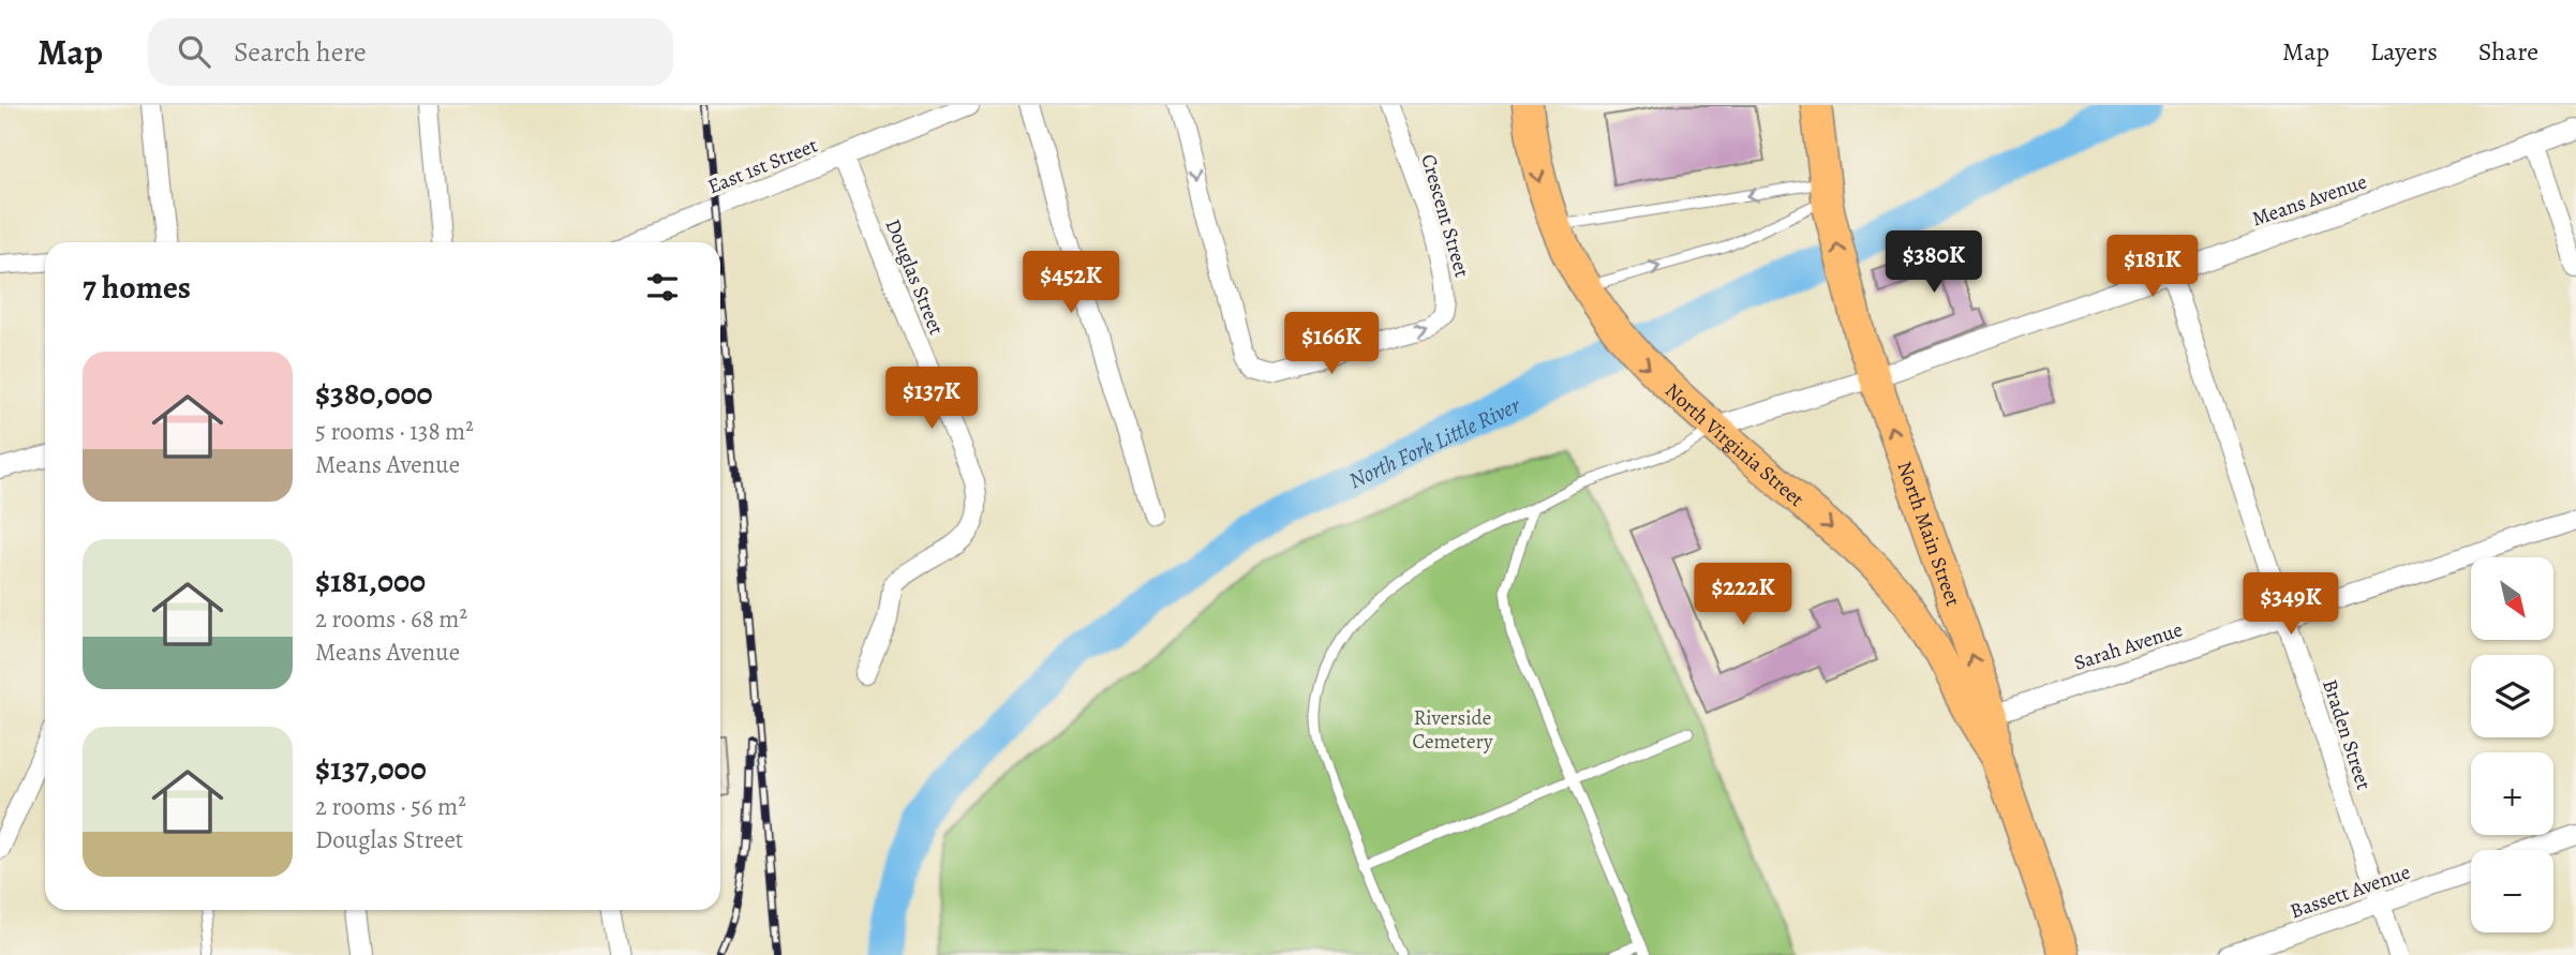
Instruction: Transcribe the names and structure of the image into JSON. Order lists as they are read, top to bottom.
{
  "streets": {
    "main road": ["North Virginia Street", "North Main Street"],
    "street": [
      "East 1st Street",
      "Means Avenue",
      "Crescent Street",
      "Douglas Street",
      "Sarah Avenue",
      "Braden Street",
      "Bassett Avenue"
    ]
  },
  "crossings": [
    ["East 1st Street", "Douglas Street"],
    ["Means Avenue", "North Virginia Street"],
    ["Means Avenue", "North Main Street"],
    ["Means Avenue", "Braden Street"],
    ["North Virginia Street", "North Main Street"],
    ["North Main Street", "Sarah Avenue"],
    ["Sarah Avenue", "Braden Street"],
    ["Braden Street", "Bassett Avenue"]
  ],
  "one_way": ["North Virginia Street", "North Main Street"],
  "water": ["North Fork Little River"],
  "parks": ["Riverside Cemetery"],
  "north": "bottom right",
  "page": {
    "header": "Map",
    "search": "Search here",
    "nav": ["Map", "Layers", "Share"],
    "price": [
      "$380K",
      "$181K",
      "$452K",
      "$166K",
      "$137K",
      "$222K",
      "$349K"
    ],
    "heading": "7 homes",
    "list": [
      {
        "name": "$380,000",
        "note": "5 rooms · 138 m² · Means Avenue"
      },
      {
        "name": "$181,000",
        "note": "2 rooms · 68 m² · Means Avenue"
      },
      {
        "name": "$137,000",
        "note": "2 rooms · 56 m² · Douglas Street"
      }
    ],
    "map_buttons": ["+", "−"]
  }
}
